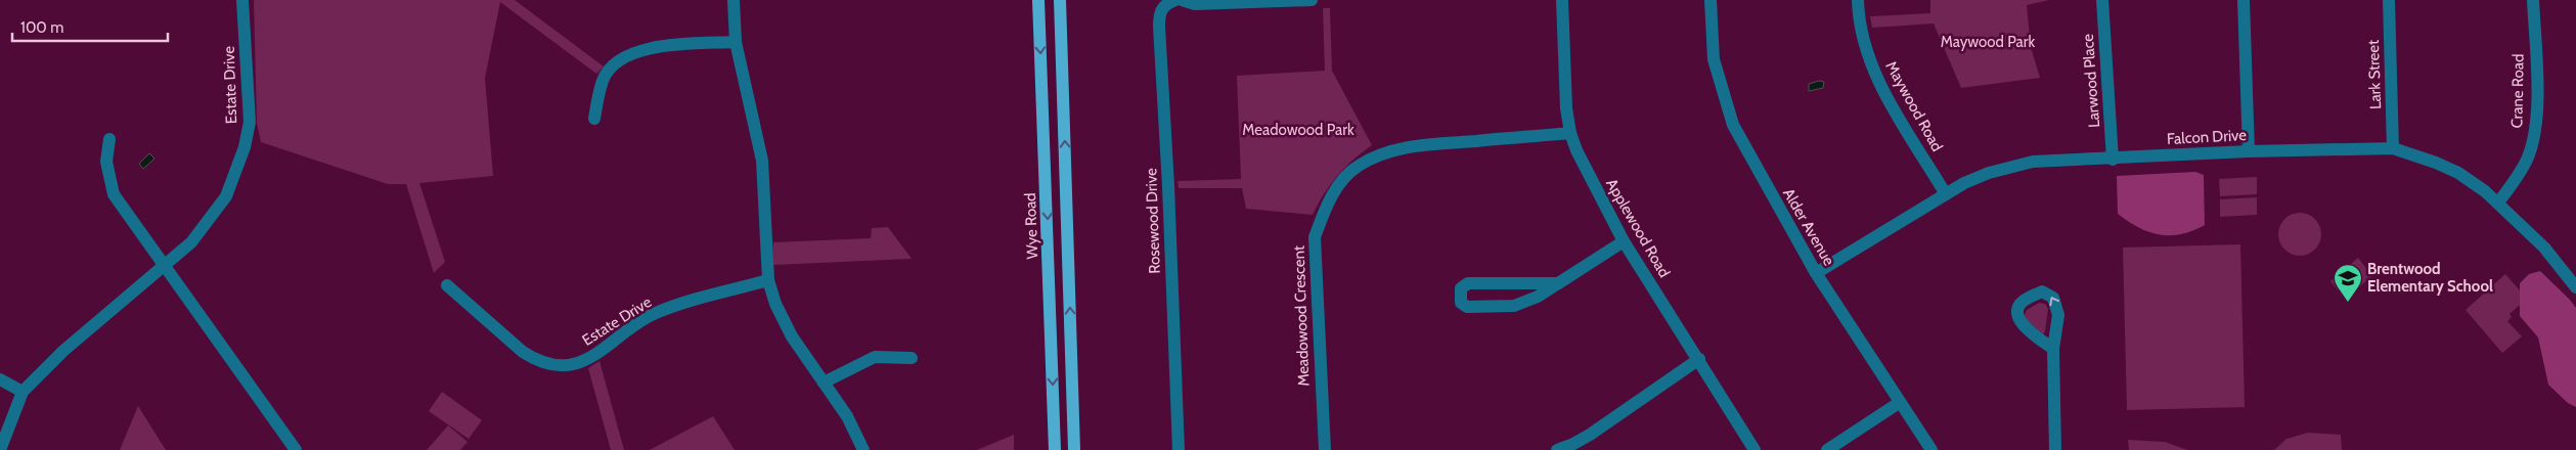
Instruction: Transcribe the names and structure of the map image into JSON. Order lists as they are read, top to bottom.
{
  "streets": {
    "main road": ["Wye Road"],
    "street": [
      "Lark Street",
      "Larwood Place",
      "Estate Drive",
      "Crane Road",
      "Maywood Road",
      "Falcon Drive",
      "Rosewood Drive",
      "Alder Avenue",
      "Applewood Road",
      "Meadowood Crescent"
    ]
  },
  "crossings": [
    ["Lark Street", "Falcon Drive"],
    ["Larwood Place", "Falcon Drive"],
    ["Crane Road", "Falcon Drive"],
    ["Maywood Road", "Falcon Drive"],
    ["Falcon Drive", "Alder Avenue"],
    ["Applewood Road", "Meadowood Crescent"]
  ],
  "parks": ["Maywood Park", "Meadowood Park"],
  "places": {
    "school or university": ["Brentwood Elementary School"]
  },
  "scale_bar": "100 m"
}
